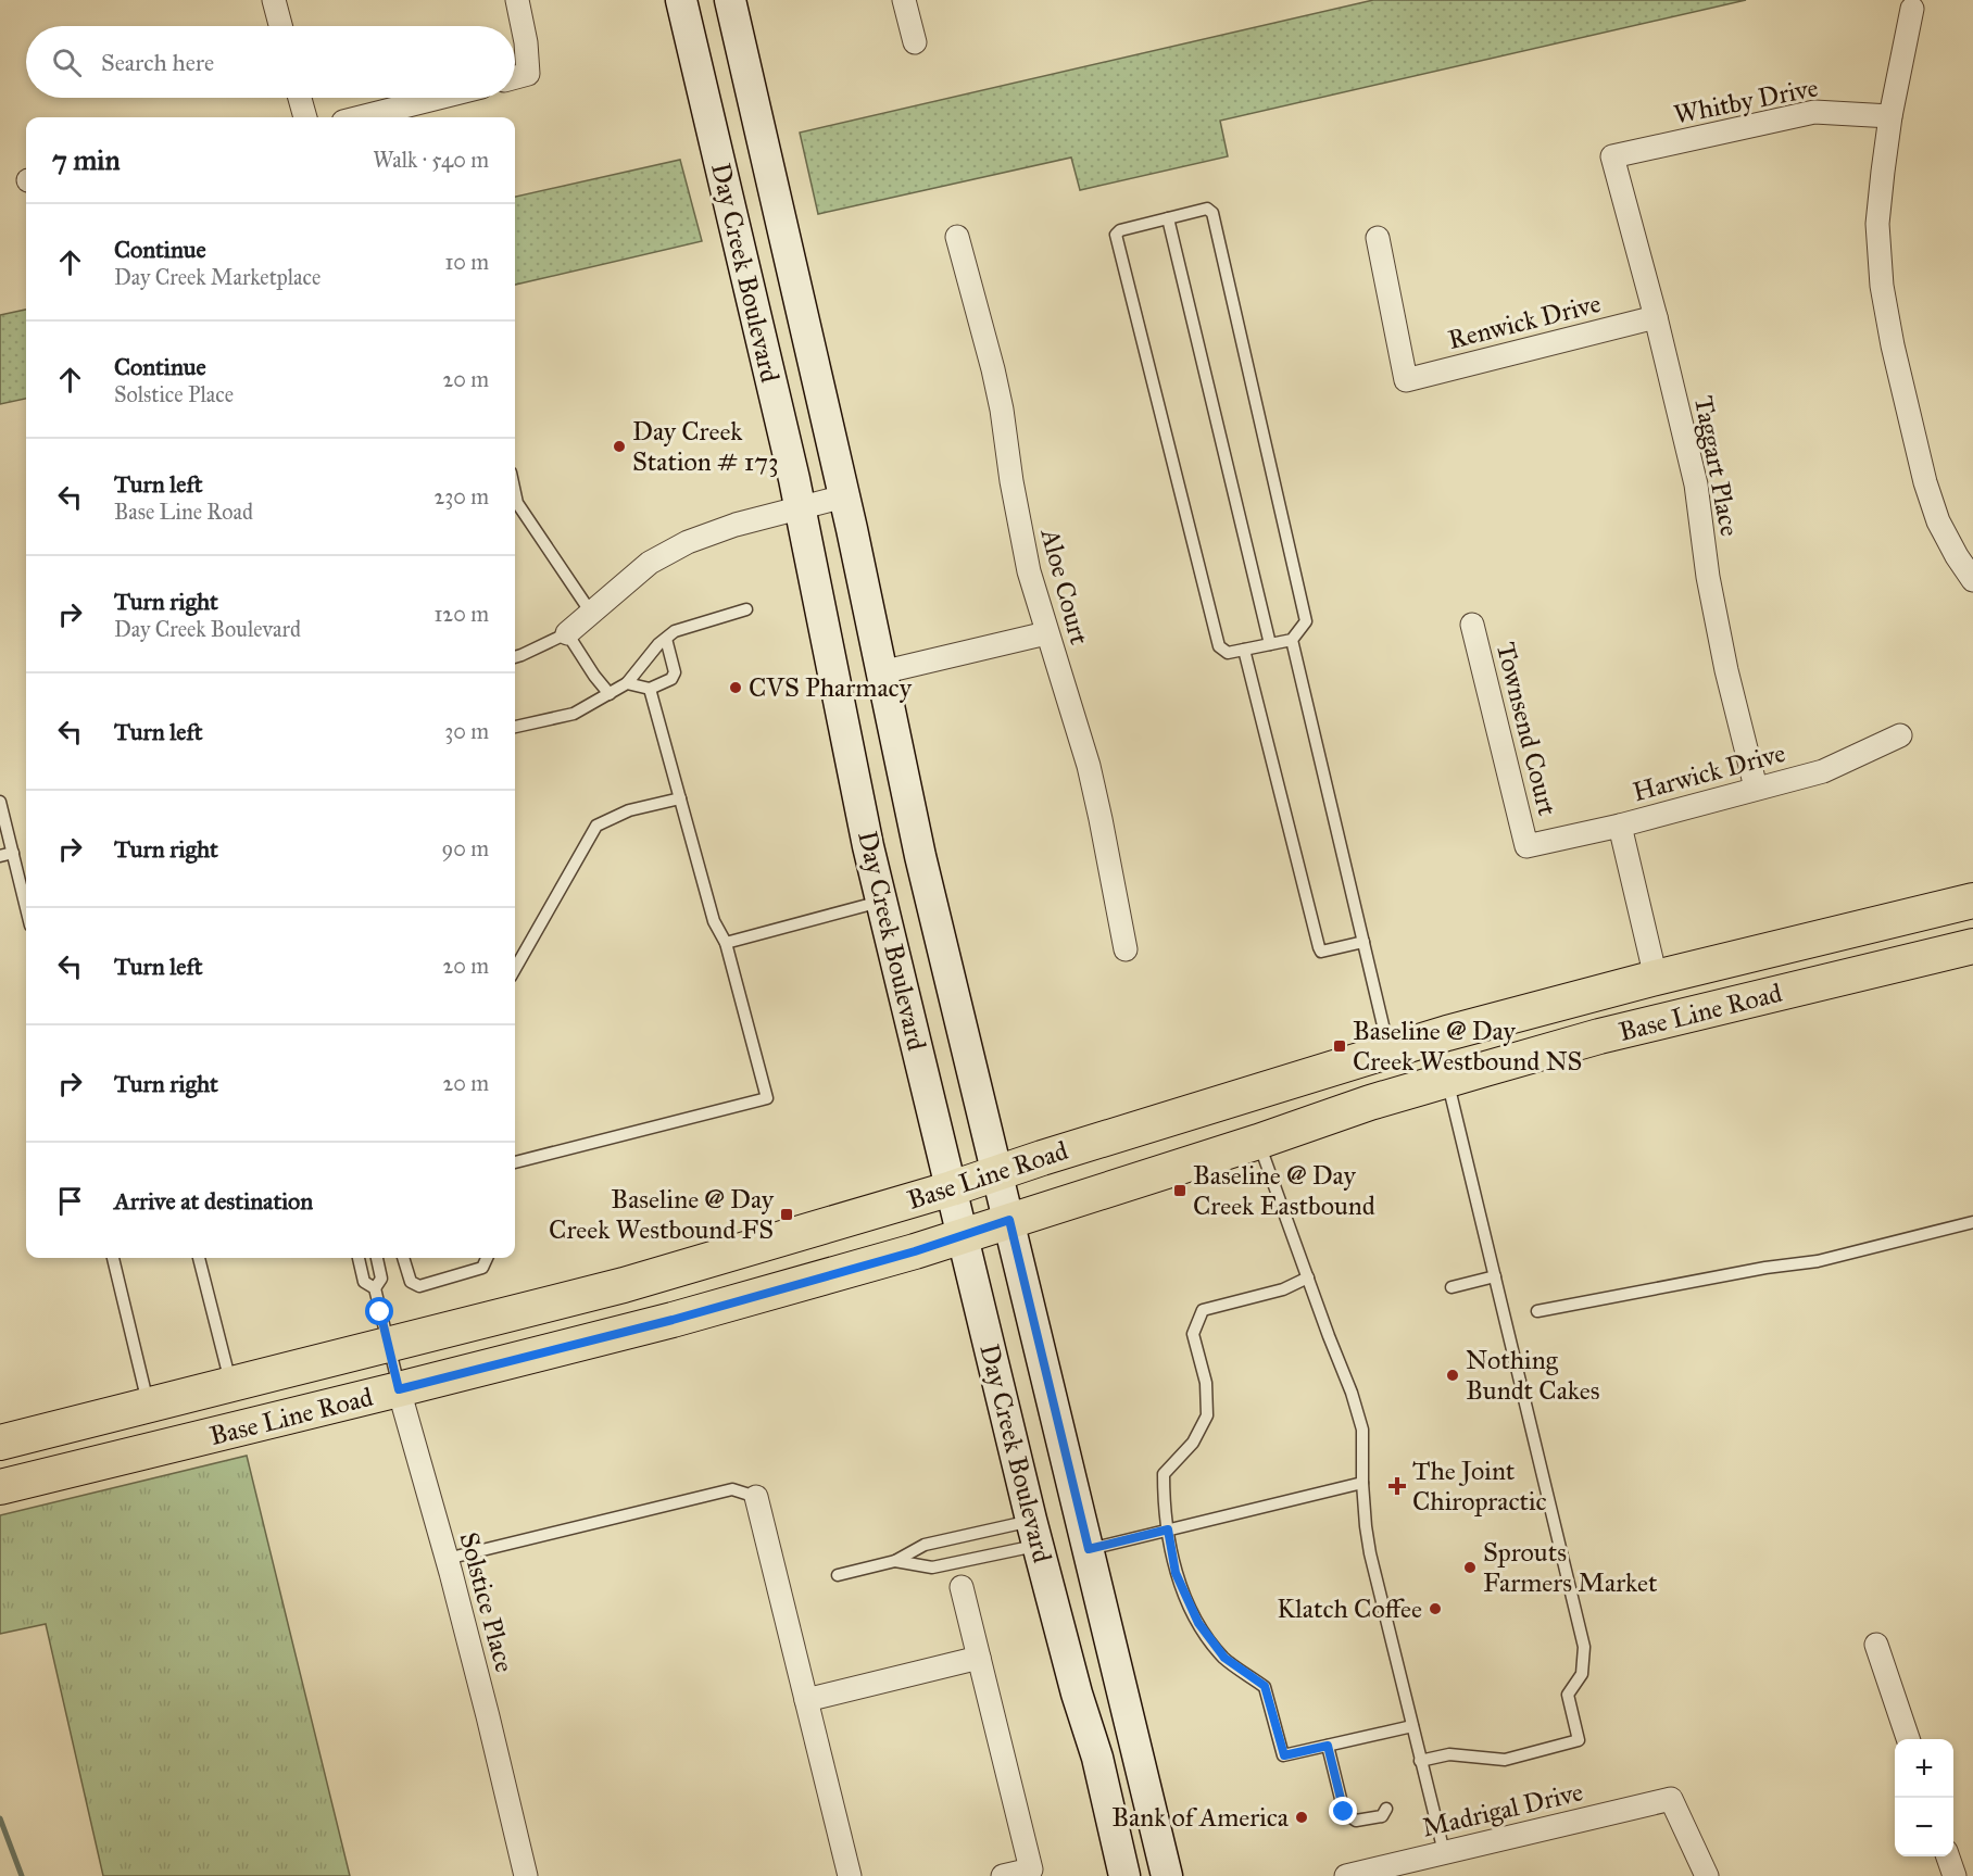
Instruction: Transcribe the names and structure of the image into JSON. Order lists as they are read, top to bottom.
{
  "streets": {
    "main road": ["Day Creek Boulevard", "Base Line Road"],
    "street": [
      "Whitby Drive",
      "Renwick Drive",
      "Taggart Place",
      "Aloe Court",
      "Townsend Court",
      "Harwick Drive",
      "Solstice Place",
      "Madrigal Drive"
    ]
  },
  "crossings": [
    ["Whitby Drive", "Taggart Place"],
    ["Day Creek Boulevard", "Base Line Road"],
    ["Renwick Drive", "Taggart Place"],
    ["Taggart Place", "Harwick Drive"],
    ["Townsend Court", "Harwick Drive"],
    ["Base Line Road", "Solstice Place"]
  ],
  "places": {
    "other": [
      "Day Creek Station # 173",
      "CVS Pharmacy",
      "Nothing Bundt Cakes",
      "Sprouts Farmers Market",
      "Klatch Coffee",
      "Bank of America"
    ],
    "transit": ["Baseline @ Day Creek Westbound NS", "Baseline @ Day Creek Eastbound", "Baseline @ Day Creek Westbound FS"],
    "health": ["The Joint Chiropractic"]
  },
  "page": {
    "search": "Search here",
    "heading": ["7 min", "Walk · 540 m"],
    "list": [
      ["Continue", "Day Creek Marketplace", "10 m"],
      ["Continue", "Solstice Place", "20 m"],
      ["Turn left", "Base Line Road", "230 m"],
      ["Turn right", "Day Creek Boulevard", "120 m"],
      ["Turn left", "30 m"],
      ["Turn right", "90 m"],
      ["Turn left", "20 m"],
      ["Turn right", "20 m"],
      "Arrive at destination"
    ],
    "map_buttons": ["+", "−"]
  }
}
